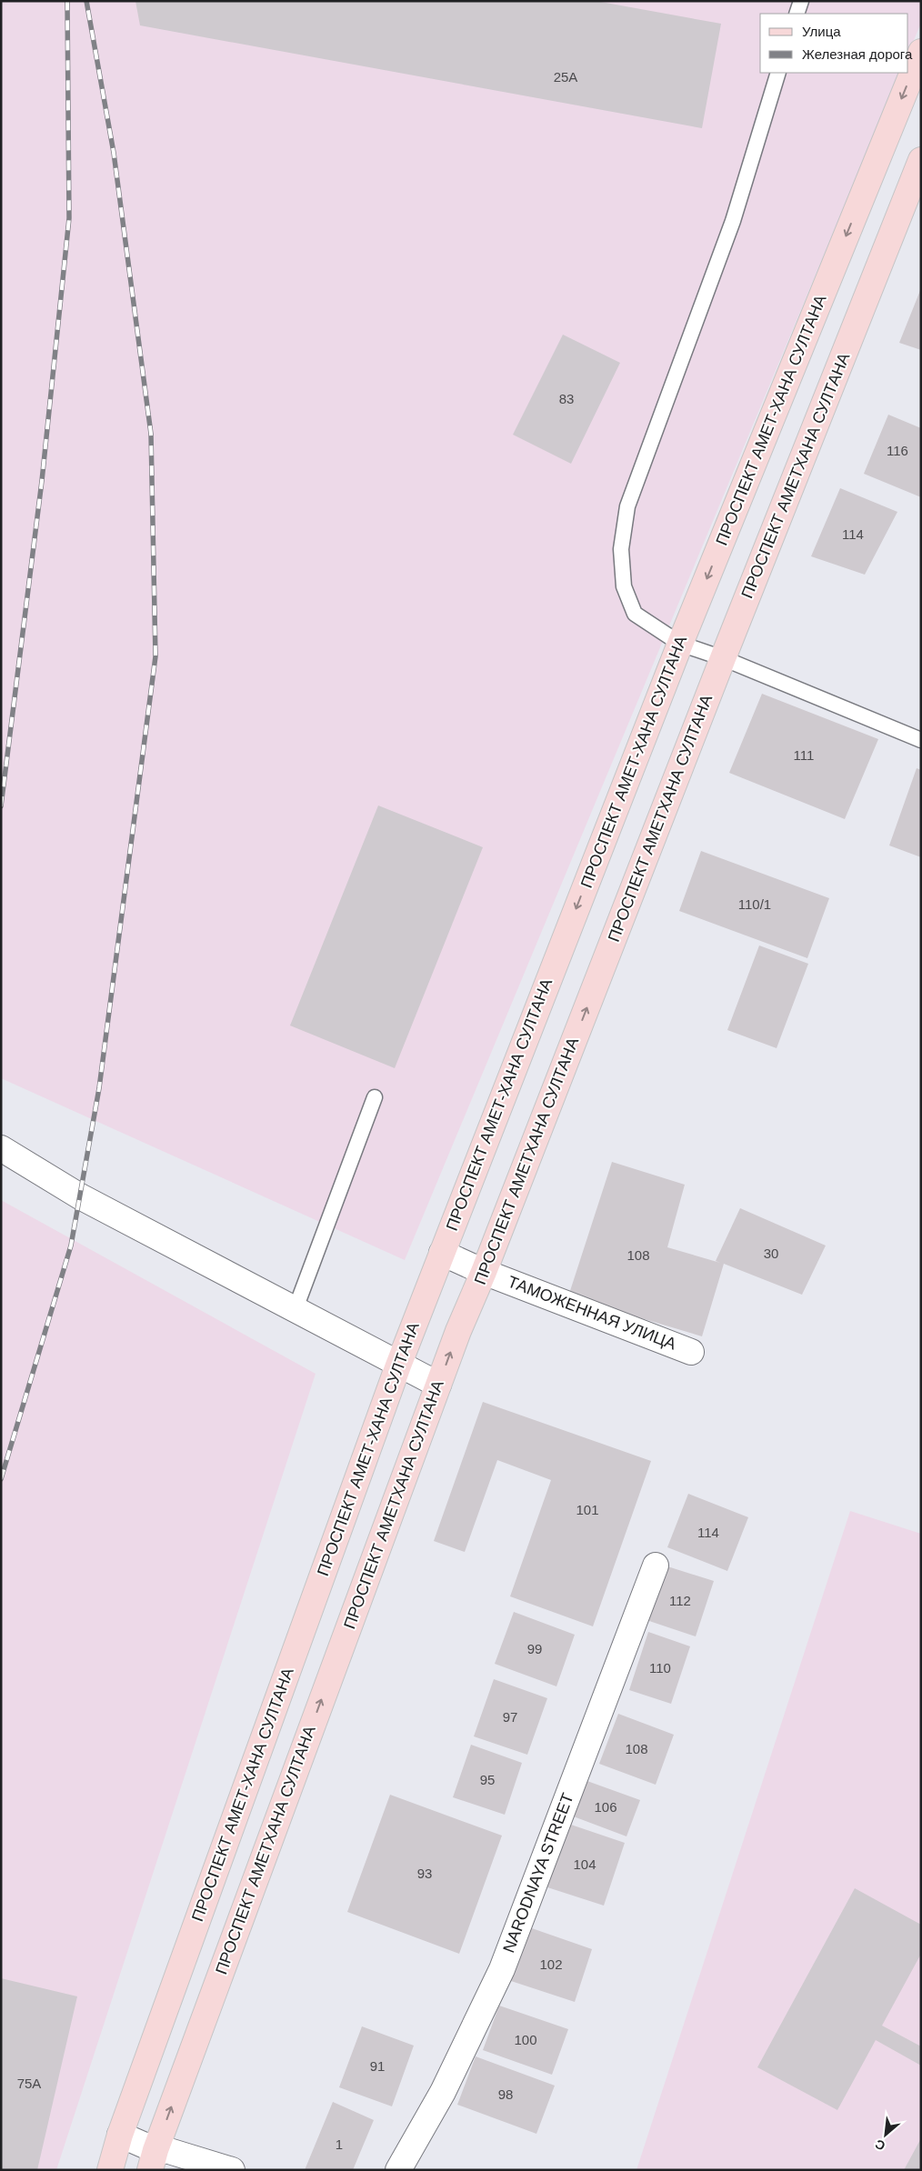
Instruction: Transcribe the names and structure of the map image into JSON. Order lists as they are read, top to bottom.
{
  "streets": {
    "main road": ["ПРОСПЕКТ АМЕТ-ХАНА СУЛТАНА", "ПРОСПЕКТ АМЕТХАНА СУЛТАНА"],
    "street": ["ТАМОЖЕННАЯ УЛИЦА", "NARODNAYA STREET"]
  },
  "crossings": [
    ["ПРОСПЕКТ АМЕТ-ХАНА СУЛТАНА", "ТАМОЖЕННАЯ УЛИЦА"],
    ["ПРОСПЕКТ АМЕТХАНА СУЛТАНА", "ТАМОЖЕННАЯ УЛИЦА"]
  ],
  "one_way": ["ПРОСПЕКТ АМЕТ-ХАНА СУЛТАНА", "ПРОСПЕКТ АМЕТХАНА СУЛТАНА"],
  "house_numbers": [
    "25А",
    "83",
    "116",
    "114",
    "111",
    "110/1",
    "30",
    "108",
    "101",
    "114",
    "112",
    "99",
    "110",
    "97",
    "108",
    "95",
    "106",
    "104",
    "93",
    "102",
    "100",
    "91",
    "75А",
    "98",
    "1"
  ],
  "legend": ["Улица", "Железная дорога"],
  "north": "bottom left"
}
